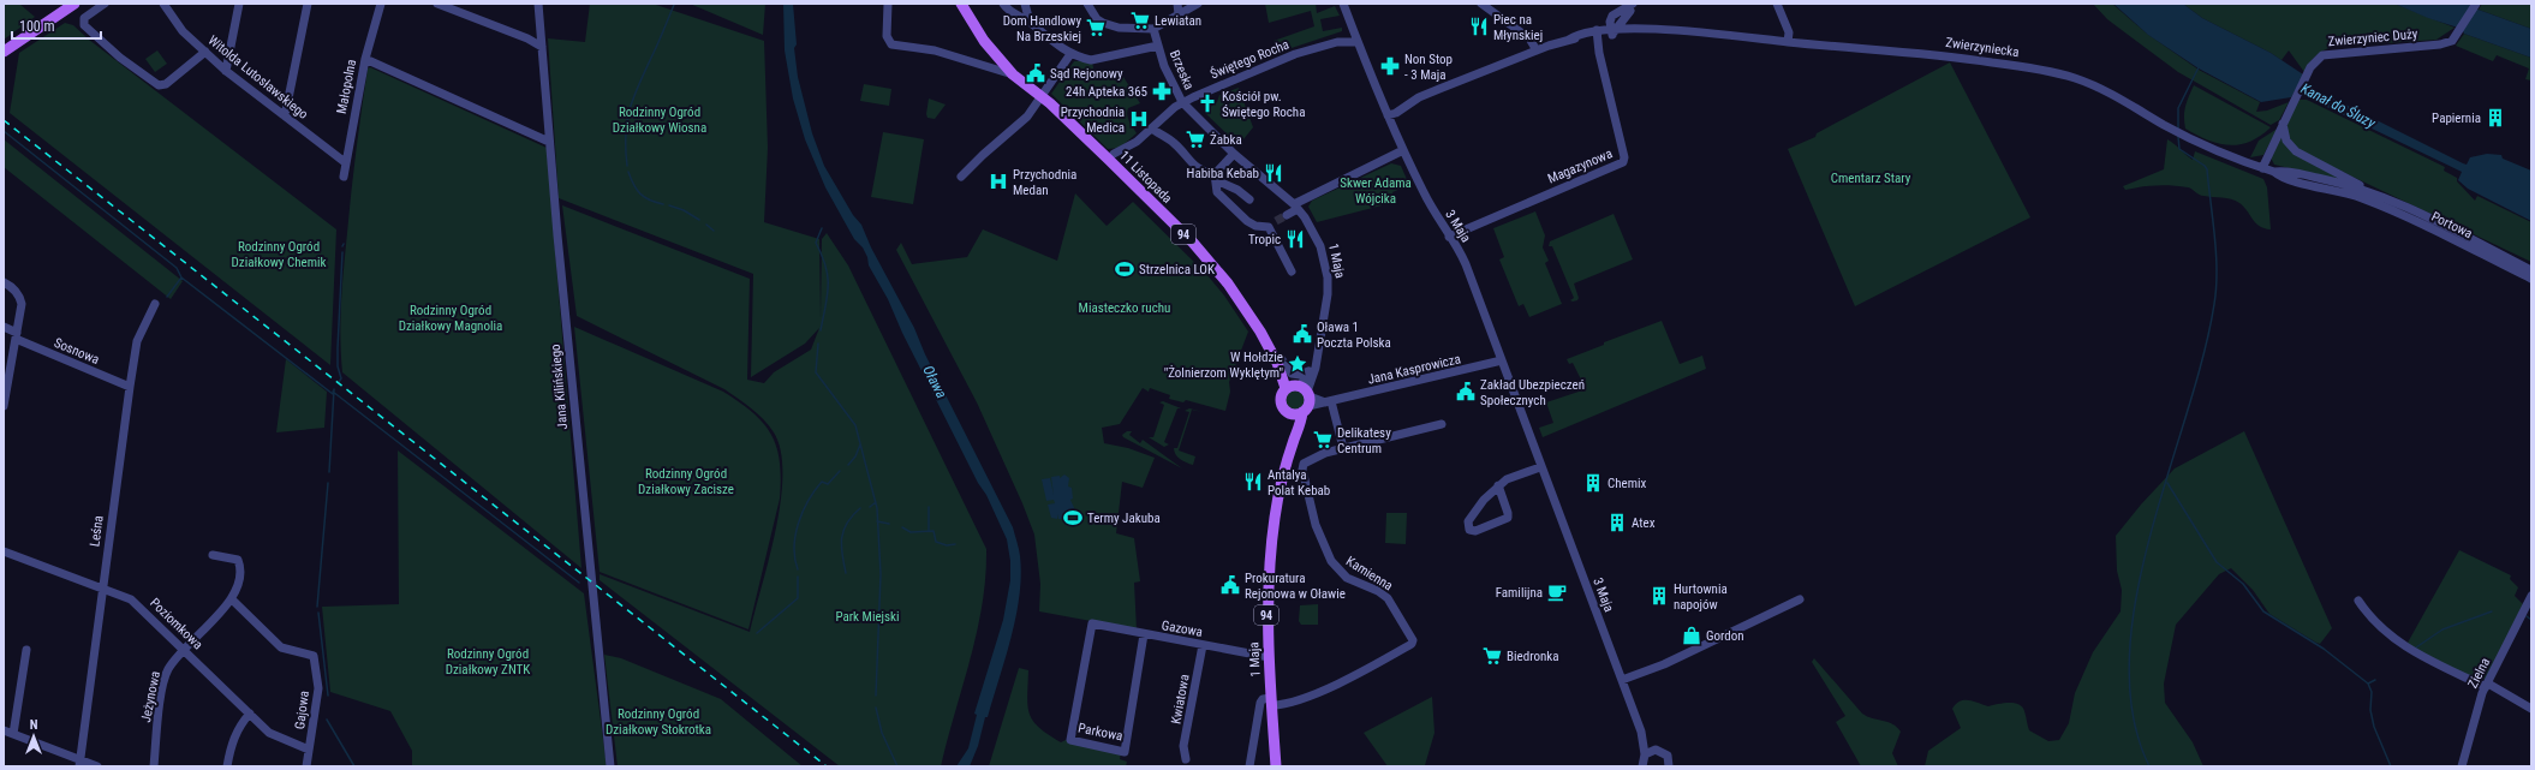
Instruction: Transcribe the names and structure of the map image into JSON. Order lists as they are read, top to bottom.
{
  "streets": {
    "main road": ["11 Listopada", "94", "1 Maja"],
    "street": [
      "Zwierzyniec Duży",
      "Zwierzyniecka",
      "Świętego Rocha",
      "Brzeska",
      "Witolda Lutosławskiego",
      "Małopolna",
      "Magazynowa",
      "Portowa",
      "3 Maja",
      "Sosnowa",
      "Jana Kasprowicza",
      "Jana Kilińskiego",
      "Leśna",
      "Kamienna",
      "Poziomkowa",
      "Gazowa",
      "Zielna",
      "Jeżynowa",
      "Kwiatowa",
      "Gajowa",
      "Parkowa"
    ]
  },
  "crossings": [
    ["Zwierzyniec Duży", "Zwierzyniecka"],
    ["Zwierzyniecka", "Magazynowa"],
    ["Zwierzyniecka", "Portowa"],
    ["Zwierzyniecka", "3 Maja"],
    ["Świętego Rocha", "Brzeska"],
    ["Świętego Rocha", "11 Listopada"],
    ["Świętego Rocha", "3 Maja"],
    ["Świętego Rocha", "1 Maja"],
    ["Brzeska", "11 Listopada"],
    ["Brzeska", "1 Maja"],
    ["Witolda Lutosławskiego", "Małopolna"],
    ["Magazynowa", "3 Maja"],
    ["11 Listopada", "1 Maja"],
    ["11 Listopada", "Jana Kasprowicza"],
    ["3 Maja", "Jana Kasprowicza"],
    ["1 Maja", "Jana Kasprowicza"],
    ["1 Maja", "Kamienna"],
    ["1 Maja", "Gazowa"],
    ["Sosnowa", "Leśna"],
    ["Leśna", "Poziomkowa"],
    ["Poziomkowa", "Jeżynowa"],
    ["Poziomkowa", "Gajowa"],
    ["Gazowa", "Kwiatowa"],
    ["Gazowa", "Parkowa"],
    ["Jeżynowa", "Gajowa"]
  ],
  "water": ["Kanał do Śluzy", "Oława"],
  "parks": [
    "Rodzinny Ogród Działkowy Wiosna",
    "Cmentarz Stary",
    "Skwer Adama Wójcika",
    "Rodzinny Ogród Działkowy Chemik",
    "Miasteczko ruchu",
    "Rodzinny Ogród Działkowy Magnolia",
    "Rodzinny Ogród Działkowy Zacisze",
    "Park Miejski",
    "Rodzinny Ogród Działkowy ZNTK",
    "Rodzinny Ogród Działkowy Stokrotka"
  ],
  "places": {
    "supermarket": [
      "Lewiatan",
      "Dom Handlowy Na Brzeskiej",
      "Żabka",
      "Delikatesy Centrum",
      "Biedronka"
    ],
    "restaurant": [
      "Piec na Młynskiej",
      "Habiba Kebab",
      "Tropic",
      "Antalya Polat Kebab"
    ],
    "pharmacy": ["Non Stop - 3 Maja", "24h Apteka 365"],
    "public building": [
      "Sąd Rejonowy",
      "Oława 1 Poczta Polska",
      "Zakład Ubezpieczeń Społecznych",
      "Prokuratura Rejonowa w Oławie"
    ],
    "church": ["Kościół pw. Świętego Rocha"],
    "building": [
      "Papiernia",
      "Chemix",
      "Atex",
      "Hurtownia napojów"
    ],
    "hospital": ["Przychodnia Medica", "Przychodnia Medan"],
    "sports": ["Strzelnica LOK", "Termy Jakuba"],
    "place": ["W Hołdzie \"Żolnierzom Wyklętym\""],
    "cafe": ["Familijna"],
    "shop": ["Gordon"]
  },
  "scale_bar": "100 m",
  "north": "top"
}
